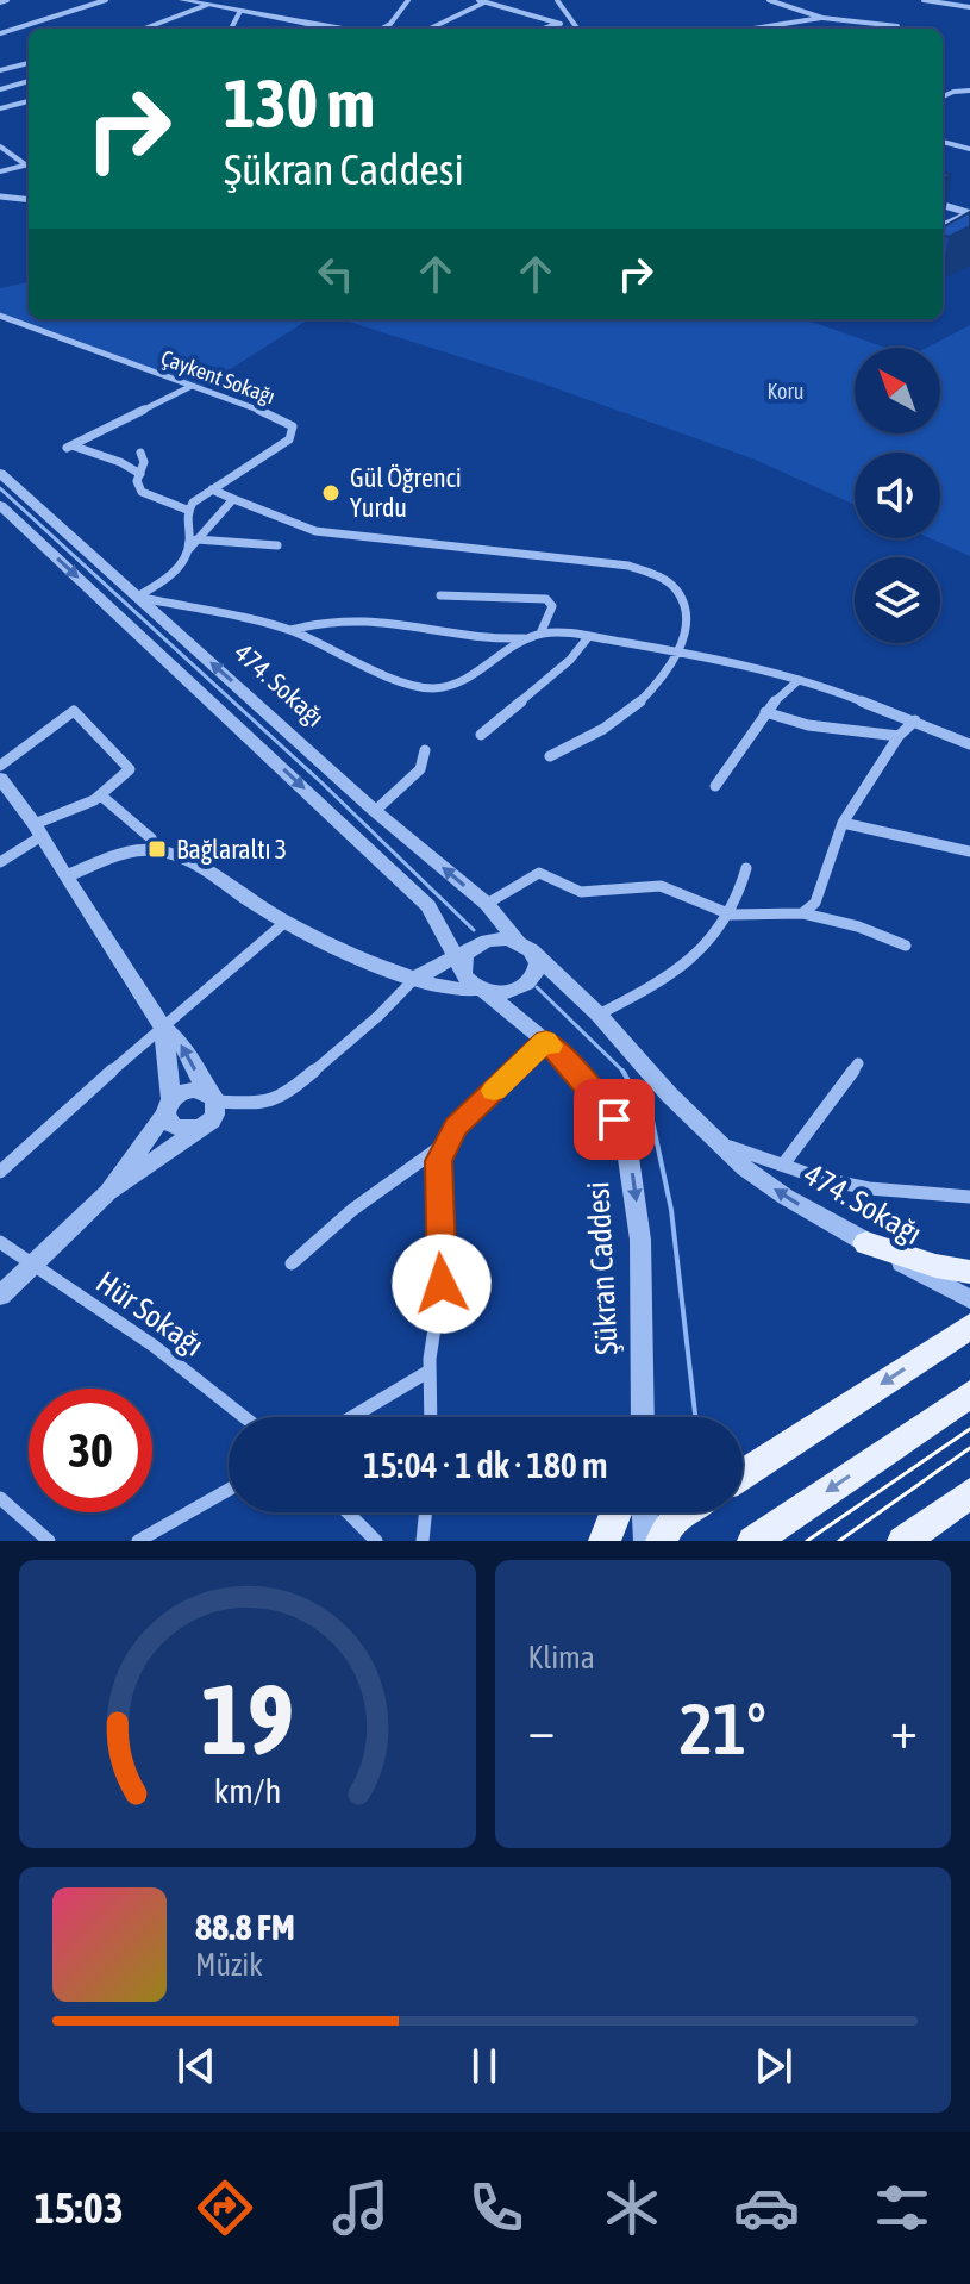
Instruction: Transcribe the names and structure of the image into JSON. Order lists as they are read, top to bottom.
{
  "streets": {
    "street": [
      "Çaykent Sokağı",
      "474. Sokağı",
      "Şükran Caddesi",
      "Hür Sokağı"
    ]
  },
  "crossings": [
    ["474. Sokağı", "Şükran Caddesi"]
  ],
  "one_way": ["Şükran Caddesi"],
  "parks": ["Koru"],
  "places": {
    "other": ["Gül Öğrenci Yurdu"],
    "transit": ["Bağlaraltı 3"]
  },
  "north": "top left",
  "page": {
    "turn": ["130 m", "Şükran Caddesi"],
    "limit": "30",
    "trip": "15:04 · 1 dk · 180 m",
    "tile": "Klima",
    "heat": ["−", "21°", "+"],
    "song": ["88.8 FM", "Müzik"],
    "tabs": "15:03",
    "gauge": ["19", "km/h"]
  }
}
